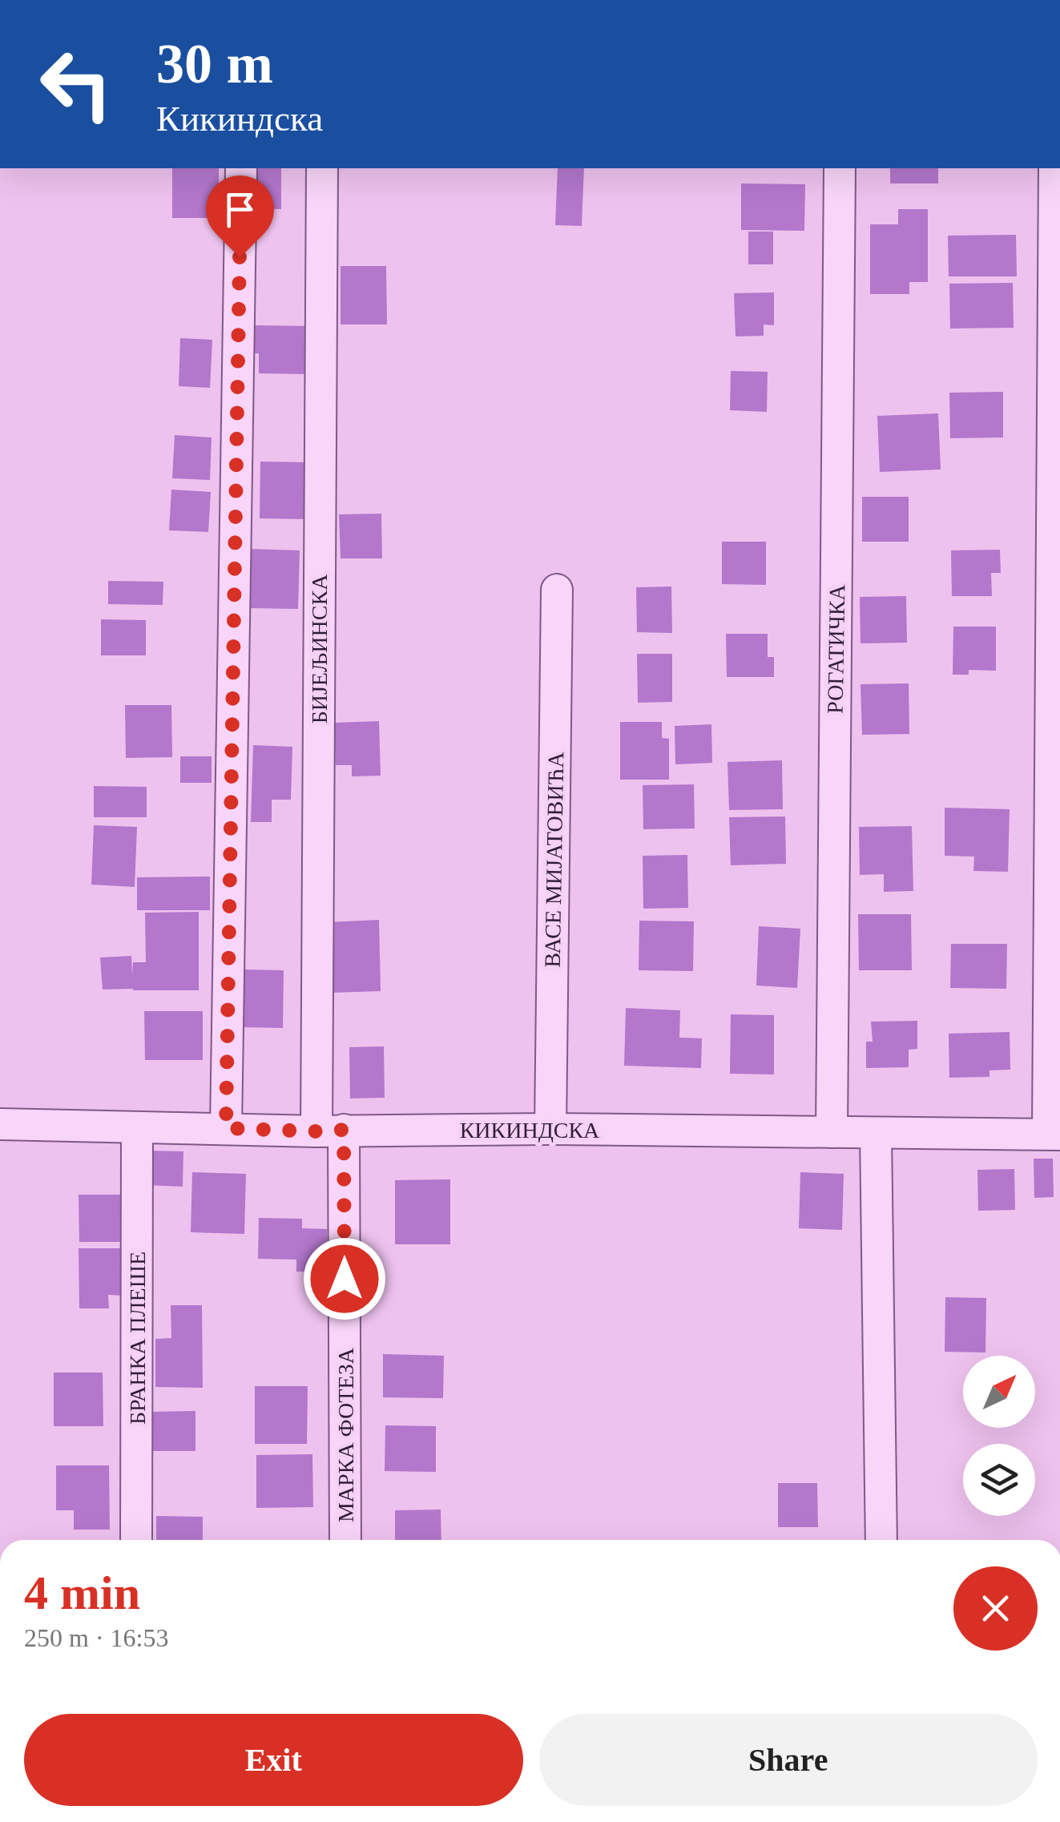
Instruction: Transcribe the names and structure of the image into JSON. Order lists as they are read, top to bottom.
{
  "streets": {
    "street": [
      "БИЈЕЉИНСКА",
      "РОГАТИЧКА",
      "ВАСЕ МИЈАТОВИЋА",
      "КИКИНДСКА",
      "БРАНКА ПЛЕШЕ",
      "МАРКА ФОТЕЗА"
    ]
  },
  "crossings": [
    ["БИЈЕЉИНСКА", "КИКИНДСКА"],
    ["БИЈЕЉИНСКА", "МАРКА ФОТЕЗА"],
    ["РОГАТИЧКА", "КИКИНДСКА"],
    ["ВАСЕ МИЈАТОВИЋА", "КИКИНДСКА"],
    ["КИКИНДСКА", "БРАНКА ПЛЕШЕ"],
    ["КИКИНДСКА", "МАРКА ФОТЕЗА"]
  ],
  "north": "top right",
  "page": {
    "turn": ["30 m", "Кикиндска"],
    "heading": ["4 min", "250 m · 16:53"],
    "buttons": ["Exit", "Share"]
  }
}
